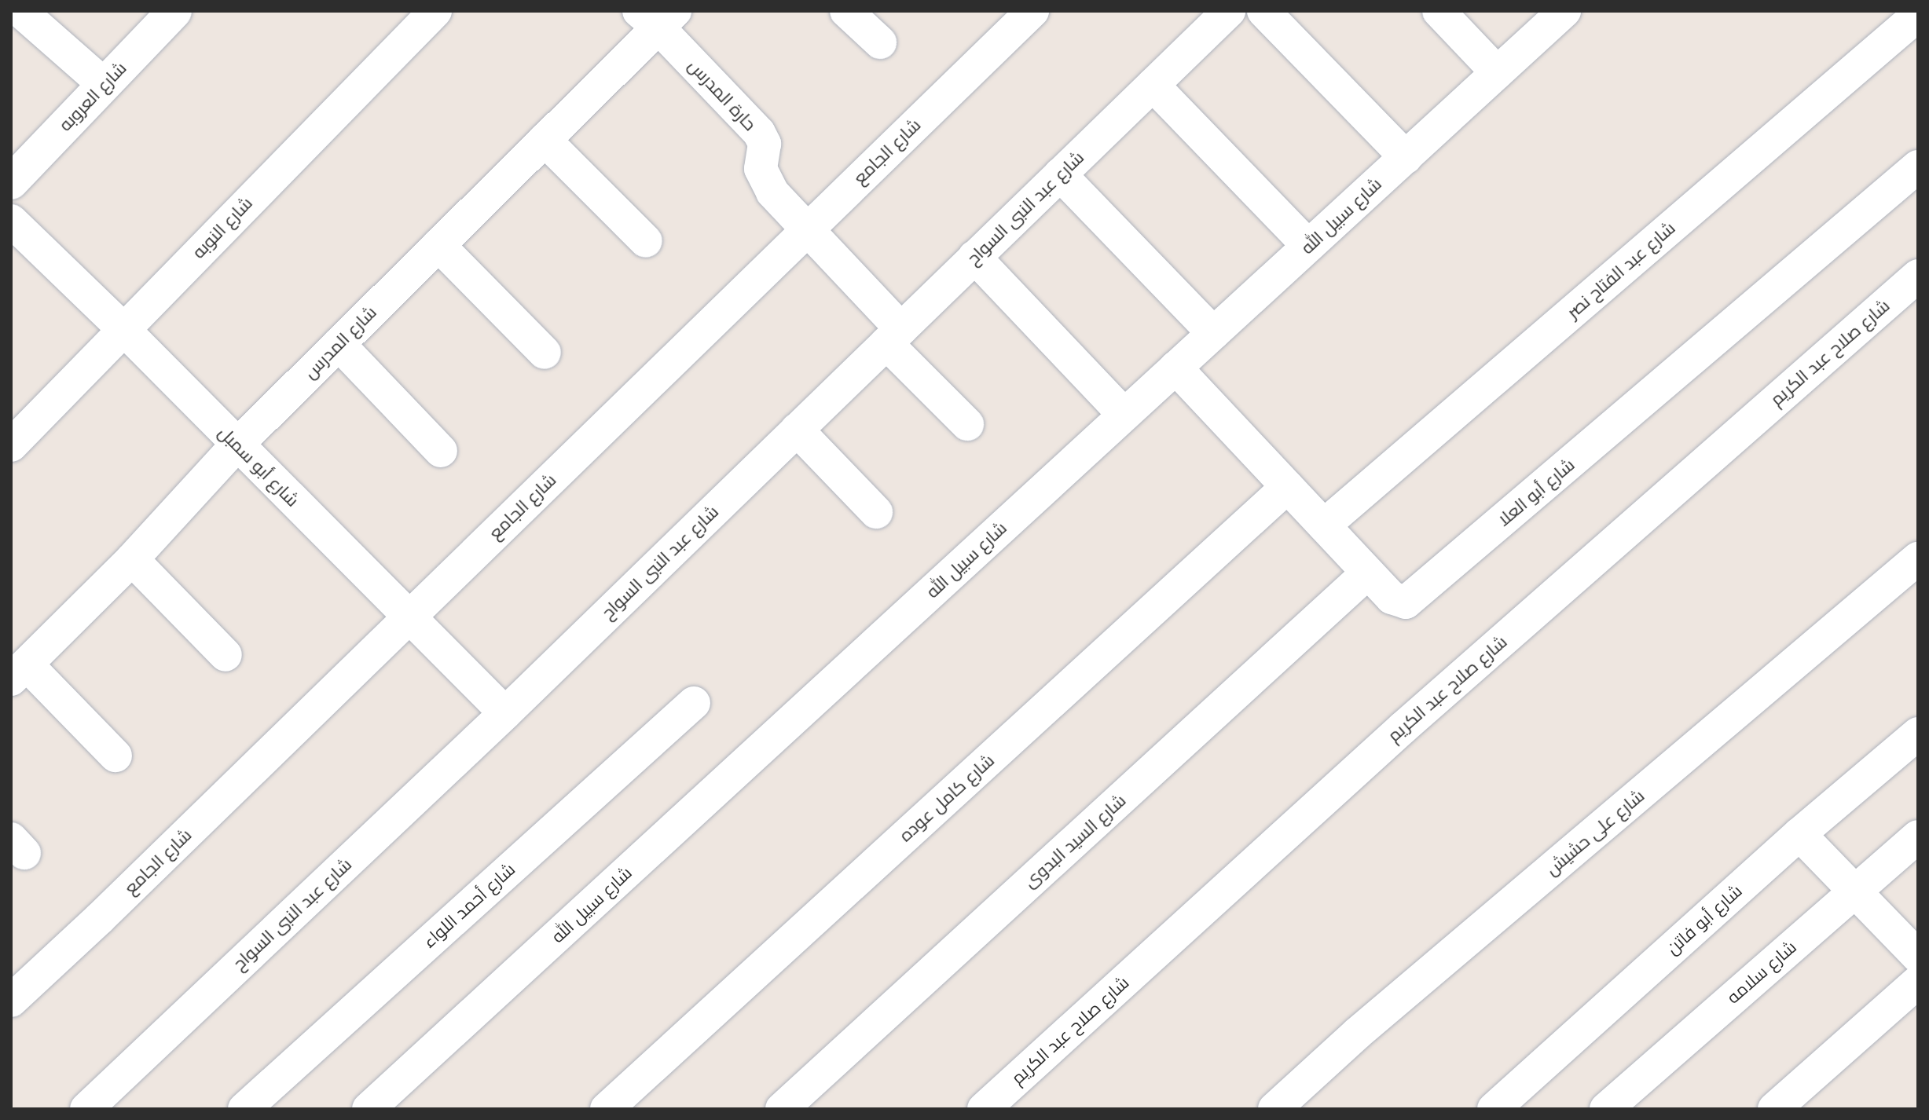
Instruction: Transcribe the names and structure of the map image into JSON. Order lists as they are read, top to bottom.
{
  "streets": {
    "street": [
      "حارة المدرس",
      "شارع العروبه",
      "شارع الجامع",
      "شارع عبد النبى السواح",
      "شارع سبيل الله",
      "شارع النوبه",
      "شارع عبد الفتاح نصر",
      "شارع المدرس",
      "شارع صلاح عبد الكريم",
      "شارع أبو سمبل",
      "شارع أبو العلا",
      "شارع كامل عوده",
      "شارع على حشيش",
      "شارع السيد البدوى",
      "شارع أحمد اللواء",
      "شارع أبو فاتن",
      "شارع سلامه"
    ]
  },
  "crossings": [
    ["حارة المدرس", "شارع الجامع"],
    ["حارة المدرس", "شارع عبد النبى السواح"],
    ["حارة المدرس", "شارع المدرس"],
    ["شارع الجامع", "شارع أبو سمبل"],
    ["شارع عبد النبى السواح", "شارع أبو سمبل"],
    ["شارع سبيل الله", "شارع أبو العلا"],
    ["شارع النوبه", "شارع أبو سمبل"],
    ["شارع عبد الفتاح نصر", "شارع أبو العلا"],
    ["شارع المدرس", "شارع أبو سمبل"],
    ["شارع أبو العلا", "شارع كامل عوده"],
    ["شارع أبو العلا", "شارع السيد البدوى"]
  ]
}
